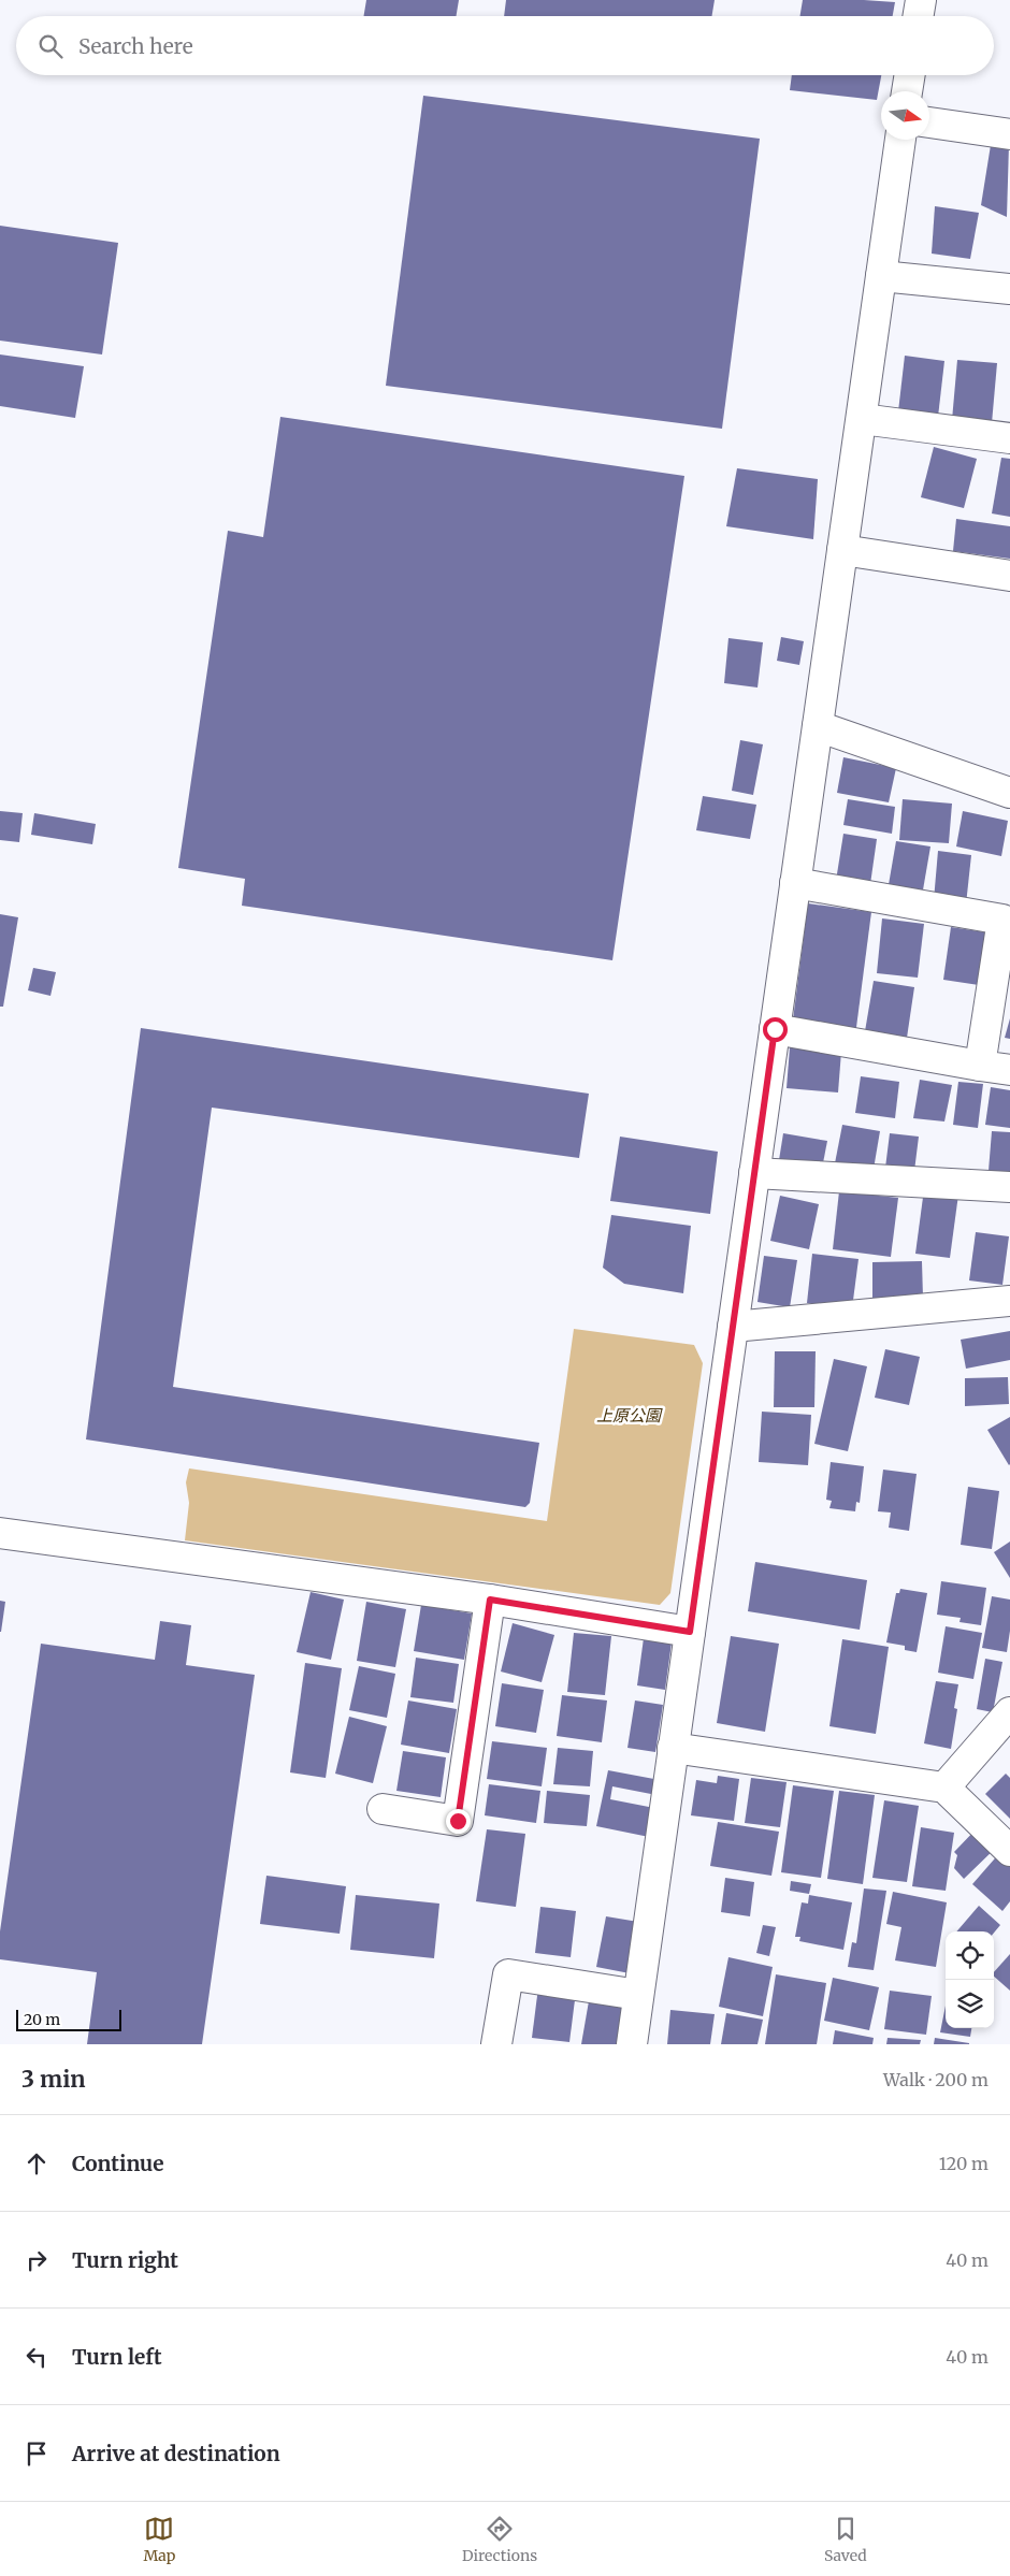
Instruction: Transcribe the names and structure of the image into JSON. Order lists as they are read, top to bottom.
{
  "parks": ["上原公園"],
  "scale_bar": "20 m",
  "north": "right",
  "page": {
    "search": "Search here",
    "scale": "20 m",
    "heading": ["3 min", "Walk · 200 m"],
    "list": [
      ["Continue", "120 m"],
      ["Turn right", "40 m"],
      ["Turn left", "40 m"],
      "Arrive at destination"
    ],
    "nav": ["Map", "Directions", "Saved"]
  }
}
